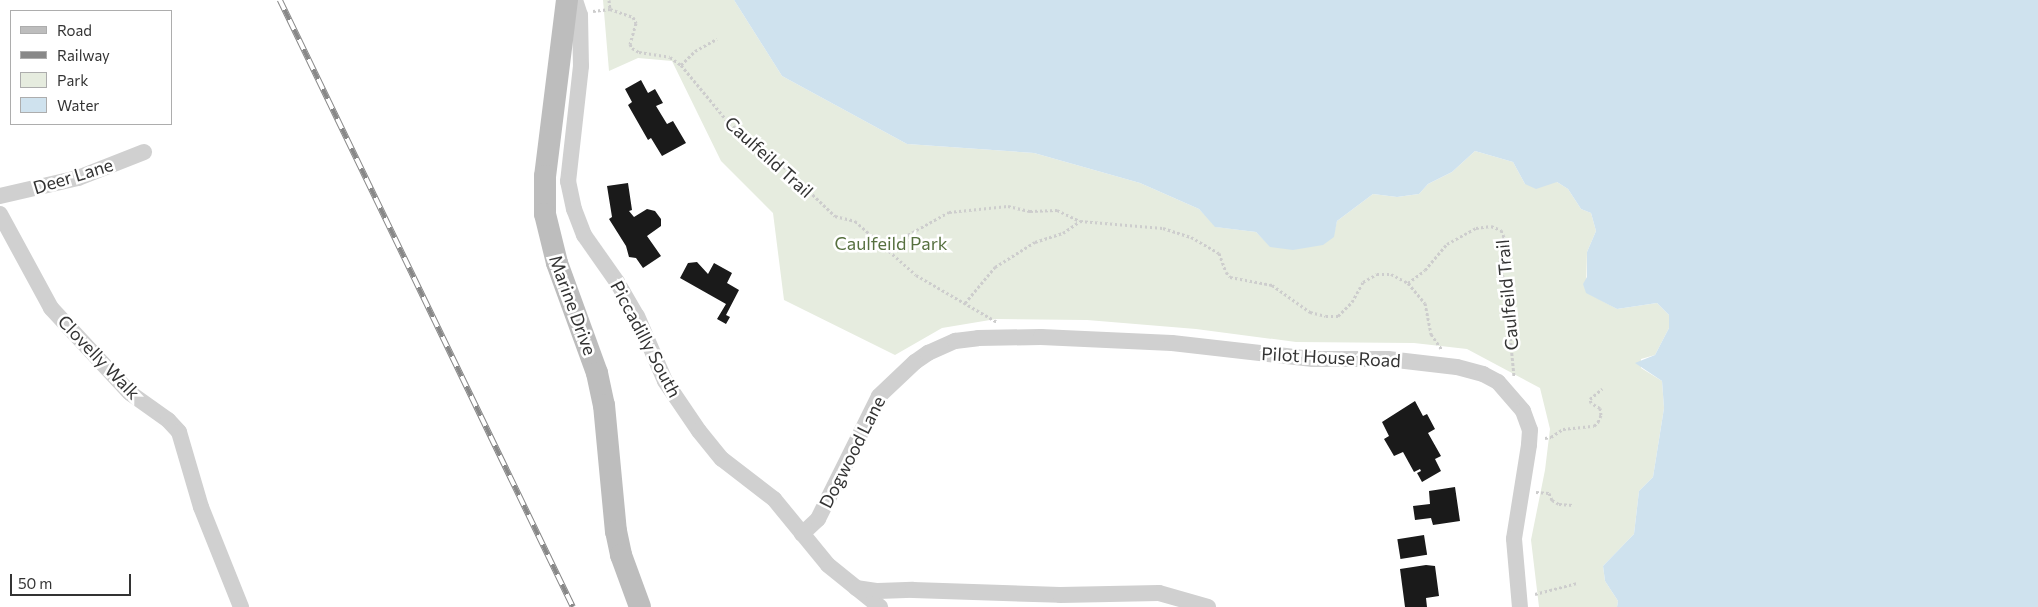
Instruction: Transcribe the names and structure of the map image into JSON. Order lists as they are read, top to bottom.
{
  "streets": {
    "main road": ["Marine Drive"],
    "street": [
      "Deer Lane",
      "Piccadilly South",
      "Clovelly Walk",
      "Pilot House Road",
      "Dogwood Lane"
    ],
    "path": ["Caulfeild Trail"]
  },
  "crossings": [
    ["Caulfeild Trail", "Pilot House Road"],
    ["Piccadilly South", "Dogwood Lane"],
    ["Pilot House Road", "Dogwood Lane"]
  ],
  "parks": ["Caulfeild Park"],
  "legend": [
    "Road",
    "Railway",
    "Park",
    "Water"
  ],
  "scale_bar": "50 m"
}
